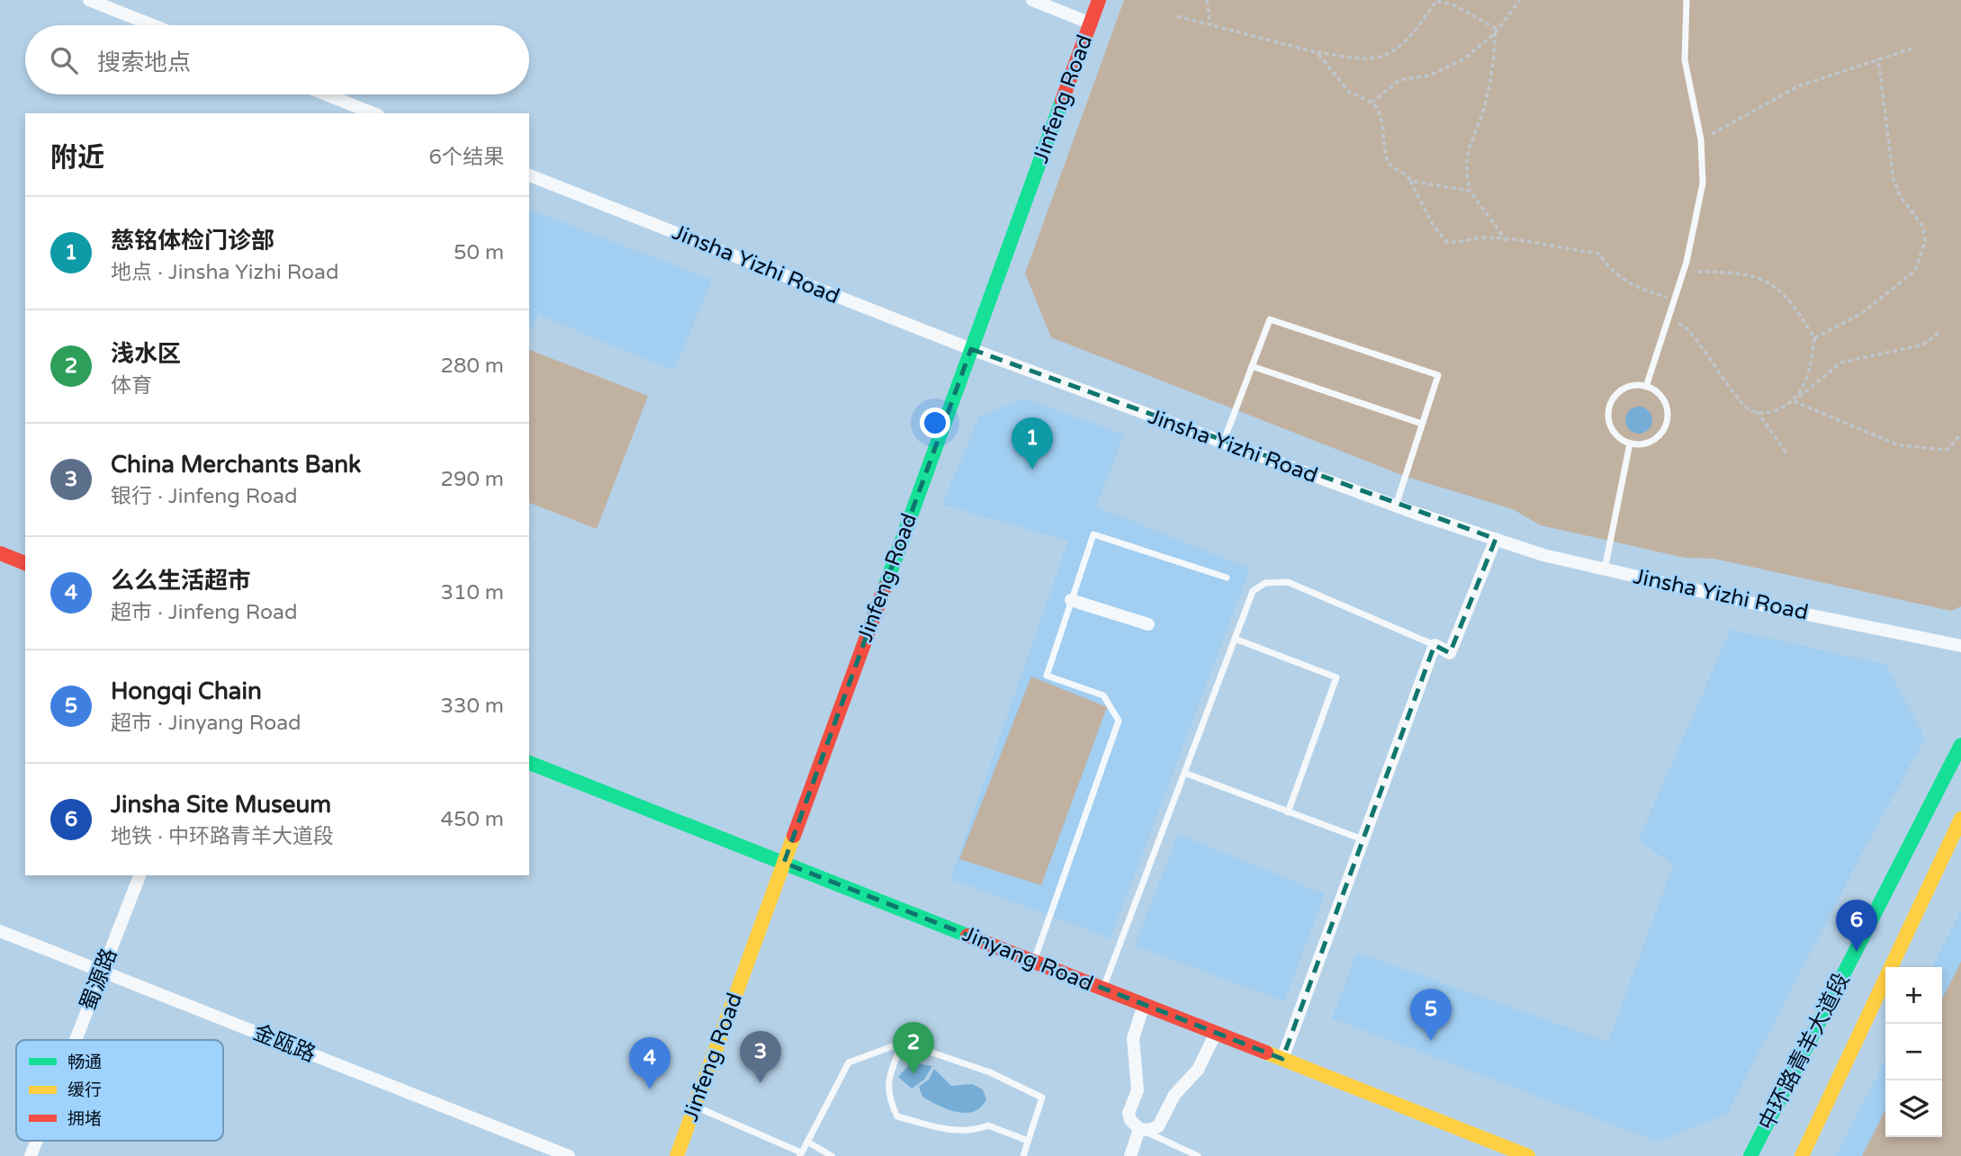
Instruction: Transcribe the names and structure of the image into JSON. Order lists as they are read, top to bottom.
{
  "streets": {
    "street": [
      "Jinfeng Road",
      "Jinsha Yizhi Road",
      "Jinyang Road",
      "蜀源路",
      "金瓯路",
      "中环路青羊大道段"
    ]
  },
  "crossings": [
    ["Jinfeng Road", "Jinsha Yizhi Road"],
    ["Jinfeng Road", "Jinyang Road"],
    ["蜀源路", "金瓯路"]
  ],
  "legend": ["畅通", "缓行", "拥堵"],
  "page": {
    "search": "搜索地点",
    "heading": ["附近", "6个结果"],
    "list": [
      {
        "mark": "1",
        "name": "慈铭体检门诊部",
        "note": "地点 · Jinsha Yizhi Road",
        "value": "50 m"
      },
      {
        "mark": "2",
        "name": "浅水区",
        "note": "体育",
        "value": "280 m"
      },
      {
        "mark": "3",
        "name": "China Merchants Bank",
        "note": "银行 · Jinfeng Road",
        "value": "290 m"
      },
      {
        "mark": "4",
        "name": "么么生活超市",
        "note": "超市 · Jinfeng Road",
        "value": "310 m"
      },
      {
        "mark": "5",
        "name": "Hongqi Chain",
        "note": "超市 · Jinyang Road",
        "value": "330 m"
      },
      {
        "mark": "6",
        "name": "Jinsha Site Museum",
        "note": "地铁 · 中环路青羊大道段",
        "value": "450 m"
      }
    ],
    "pins": [
      "1",
      "6",
      "5",
      "2",
      "3",
      "4"
    ],
    "map_buttons": ["+", "−"]
  }
}
